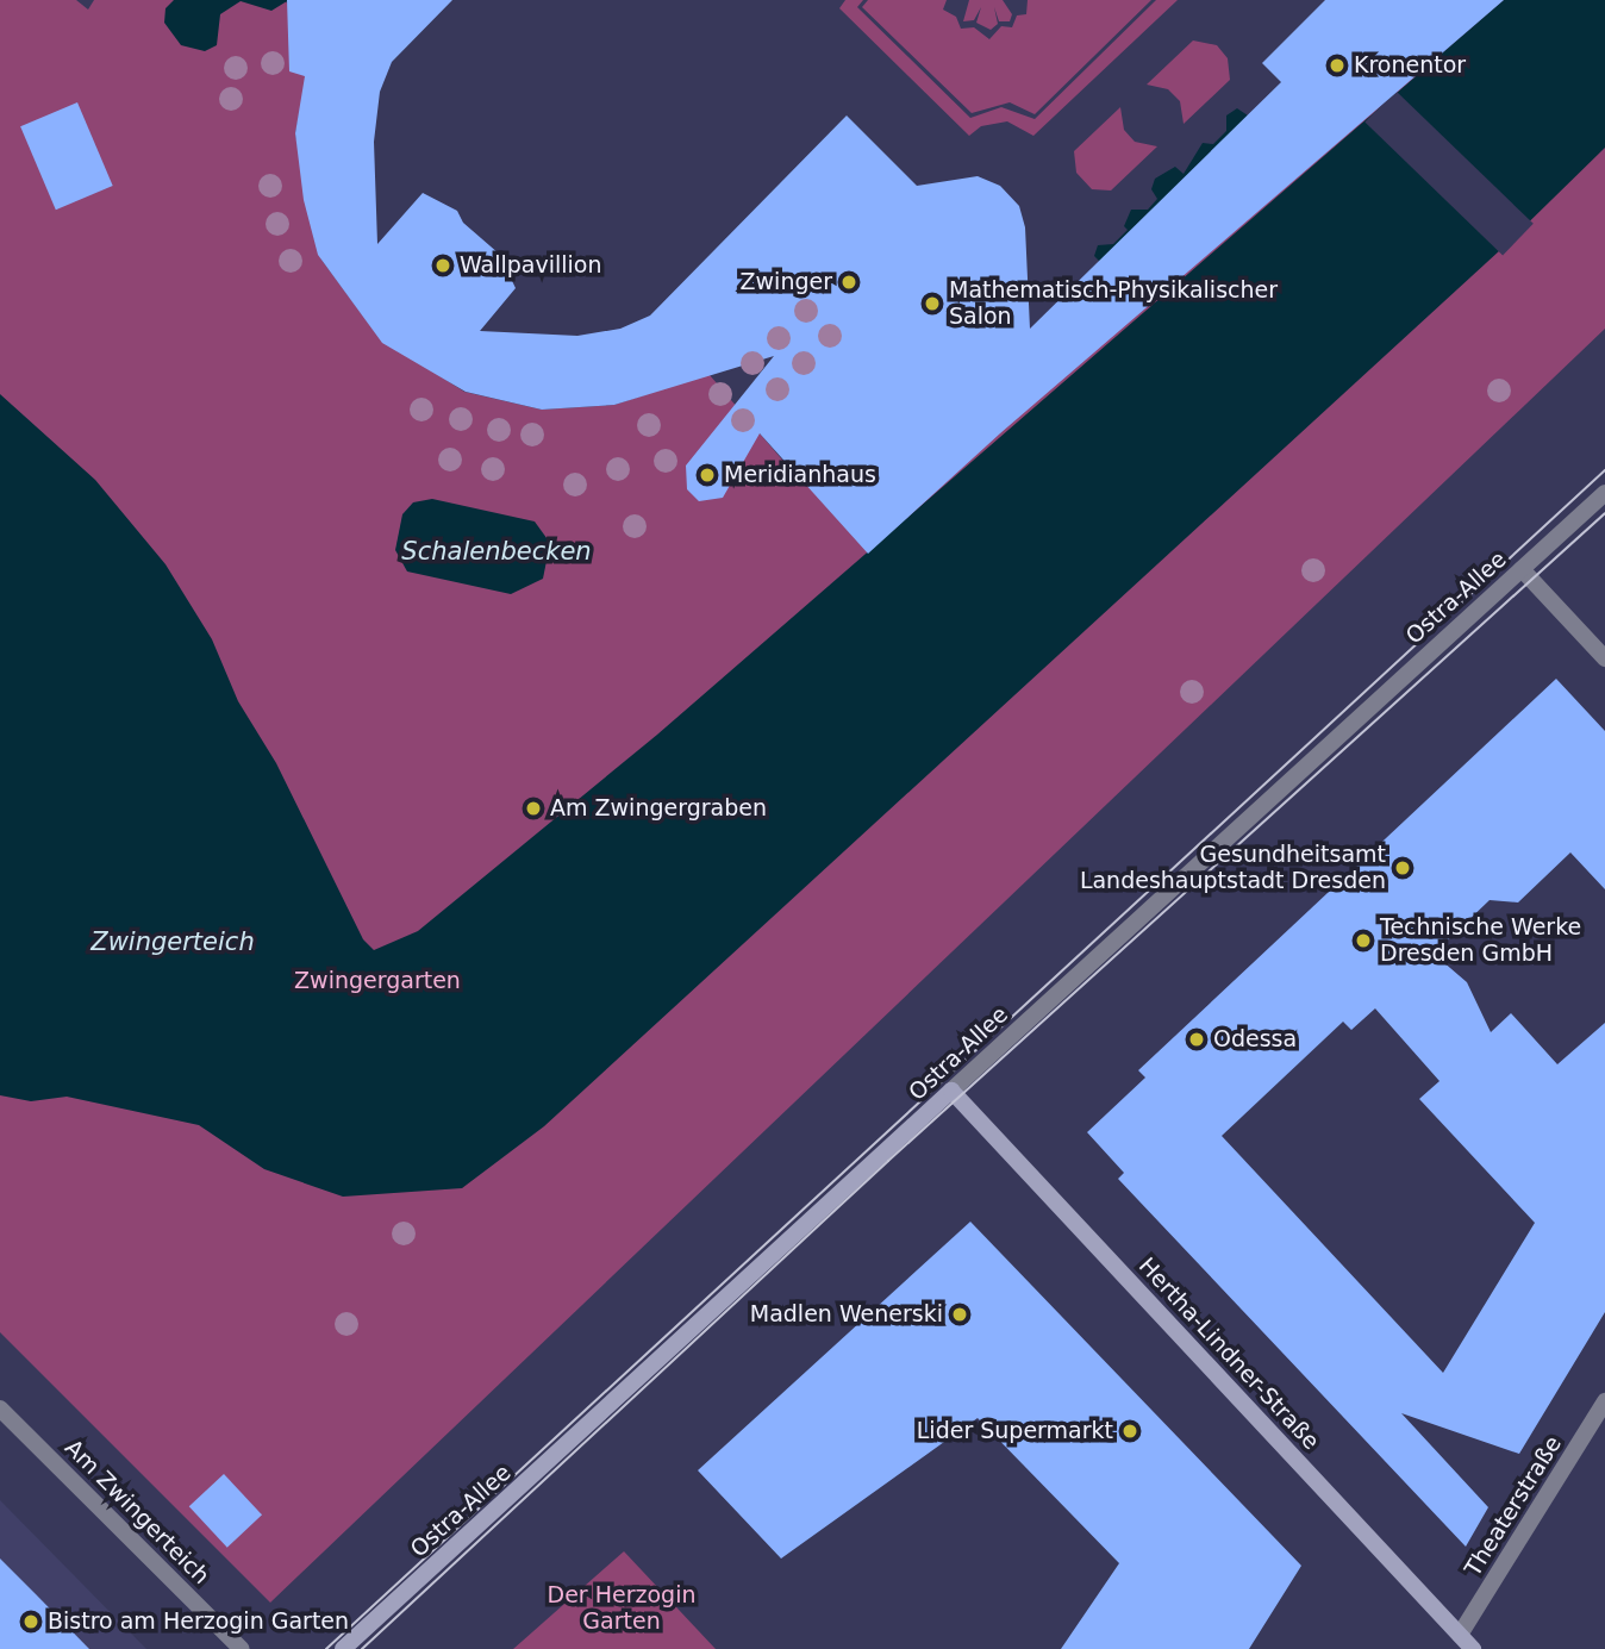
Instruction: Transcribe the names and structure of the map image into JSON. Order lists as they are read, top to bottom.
{
  "streets": {
    "street": [
      "Ostra-Allee",
      "Hertha-Lindner-Straße",
      "Theaterstraße",
      "Am Zwingerteich"
    ]
  },
  "crossings": [
    ["Ostra-Allee", "Hertha-Lindner-Straße"],
    ["Hertha-Lindner-Straße", "Theaterstraße"]
  ],
  "water": ["Schalenbecken", "Zwingerteich"],
  "parks": ["Zwingergarten", "Der Herzogin Garten"],
  "places": [
    "Kronentor",
    "Wallpavillion",
    "Zwinger",
    "Mathematisch-Physikalischer Salon",
    "Meridianhaus",
    "Am Zwingergraben",
    "Gesundheitsamt Landeshauptstadt Dresden",
    "Technische Werke Dresden GmbH",
    "Odessa",
    "Madlen Wenerski",
    "Lider Supermarkt",
    "Bistro am Herzogin Garten"
  ]
}
